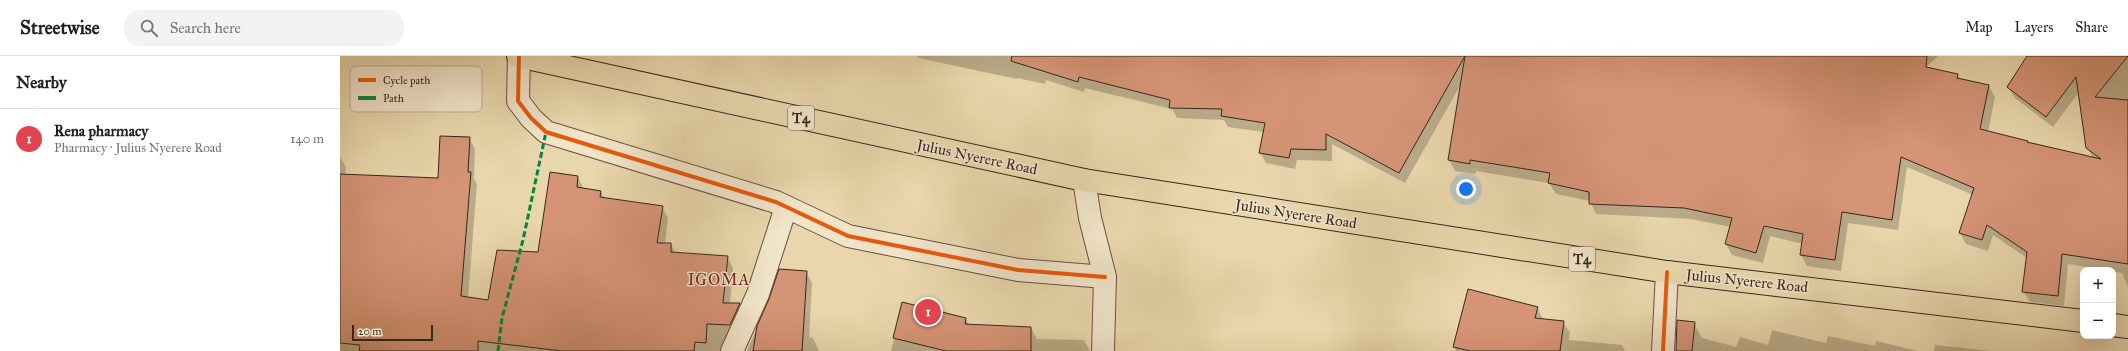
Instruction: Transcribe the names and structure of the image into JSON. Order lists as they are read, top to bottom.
{
  "streets": {
    "highway": ["T4", "Julius Nyerere Road"]
  },
  "districts": ["IGOMA"],
  "legend": ["Cycle path", "Path"],
  "scale_bar": "20 m",
  "page": {
    "header": "Streetwise",
    "search": "Search here",
    "nav": ["Map", "Layers", "Share"],
    "heading": "Nearby",
    "list": [
      {
        "mark": "1",
        "name": "Rena pharmacy",
        "note": "Pharmacy · Julius Nyerere Road",
        "value": "140 m"
      }
    ],
    "map_buttons": ["+", "−"],
    "pins": "1",
    "scale": "20 m"
  }
}
